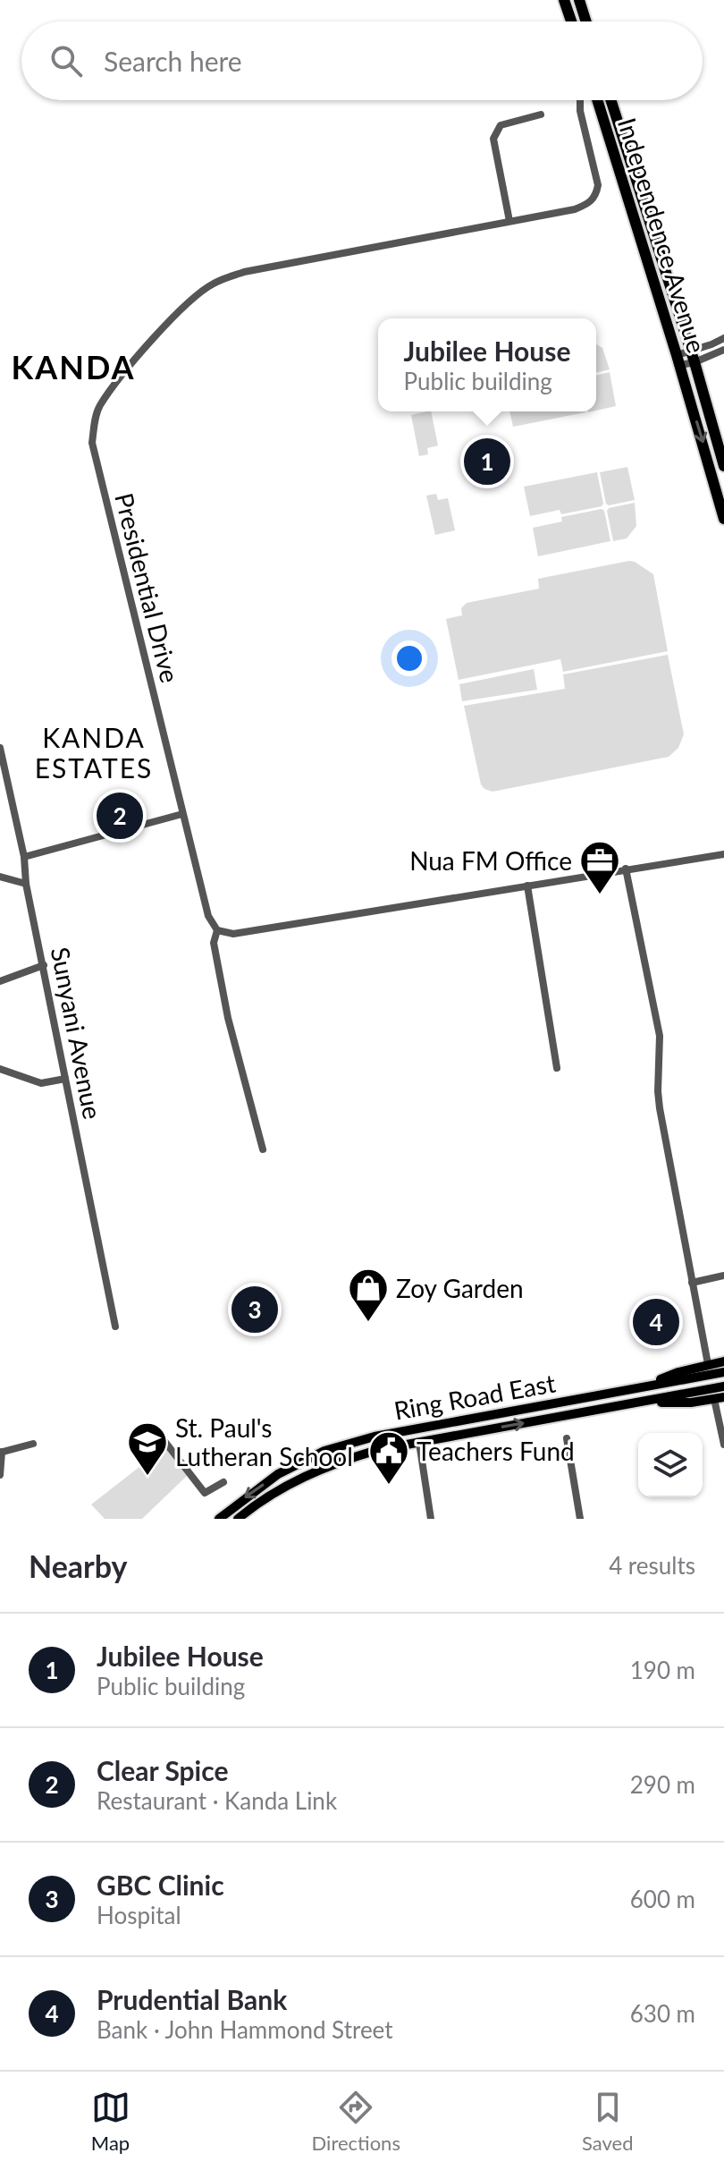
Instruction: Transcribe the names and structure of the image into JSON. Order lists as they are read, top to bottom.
{
  "streets": {
    "highway": ["Independence Avenue"],
    "main road": ["Ring Road East"],
    "street": ["Presidential Drive", "Sunyani Avenue"]
  },
  "districts": ["KANDA", "KANDA ESTATES"],
  "places": {
    "office": ["Nua FM Office"],
    "shop": ["Zoy Garden"],
    "school or university": ["St. Paul's Lutheran School"],
    "public building": ["Teachers Fund"]
  },
  "page": {
    "search": "Search here",
    "popup": ["Jubilee House", "Public building"],
    "pins": [
      "1",
      "2",
      "3",
      "4"
    ],
    "heading": ["Nearby", "4 results"],
    "list": [
      {
        "mark": "1",
        "name": "Jubilee House",
        "note": "Public building",
        "value": "190 m"
      },
      {
        "mark": "2",
        "name": "Clear Spice",
        "note": "Restaurant · Kanda Link",
        "value": "290 m"
      },
      {
        "mark": "3",
        "name": "GBC Clinic",
        "note": "Hospital",
        "value": "600 m"
      },
      {
        "mark": "4",
        "name": "Prudential Bank",
        "note": "Bank · John Hammond Street",
        "value": "630 m"
      }
    ],
    "nav": ["Map", "Directions", "Saved"]
  }
}
